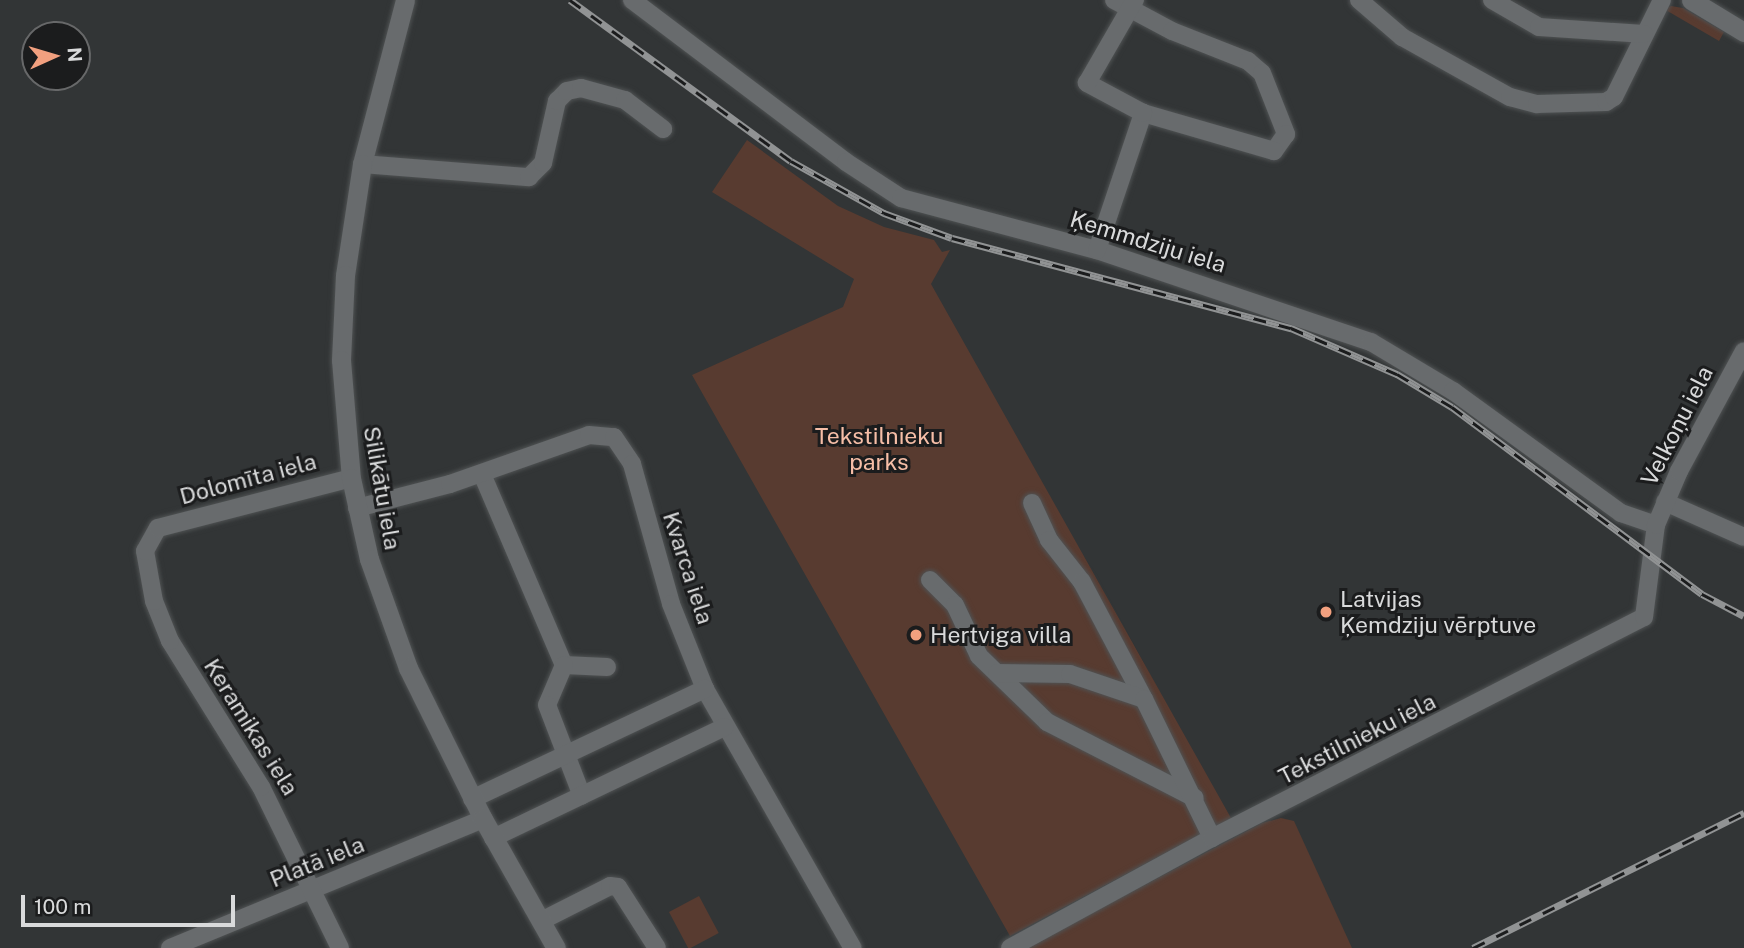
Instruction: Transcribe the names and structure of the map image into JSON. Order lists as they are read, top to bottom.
{
  "streets": {
    "main road": ["Silikātu iela"],
    "street": [
      "Ķemmdziju iela",
      "Velkoņu iela",
      "Dolomīta iela",
      "Kvarca iela",
      "Keramikas iela",
      "Tekstilnieku iela",
      "Platā iela"
    ]
  },
  "crossings": [
    ["Ķemmdziju iela", "Velkoņu iela"],
    ["Ķemmdziju iela", "Tekstilnieku iela"],
    ["Velkoņu iela", "Tekstilnieku iela"],
    ["Dolomīta iela", "Silikātu iela"],
    ["Dolomīta iela", "Keramikas iela"],
    ["Silikātu iela", "Kvarca iela"],
    ["Silikātu iela", "Platā iela"],
    ["Keramikas iela", "Platā iela"]
  ],
  "parks": ["Tekstilnieku parks"],
  "places": ["Latvijas Ķemdziju vērptuve", "Hertviga villa"],
  "scale_bar": "100 m",
  "north": "right"
}
